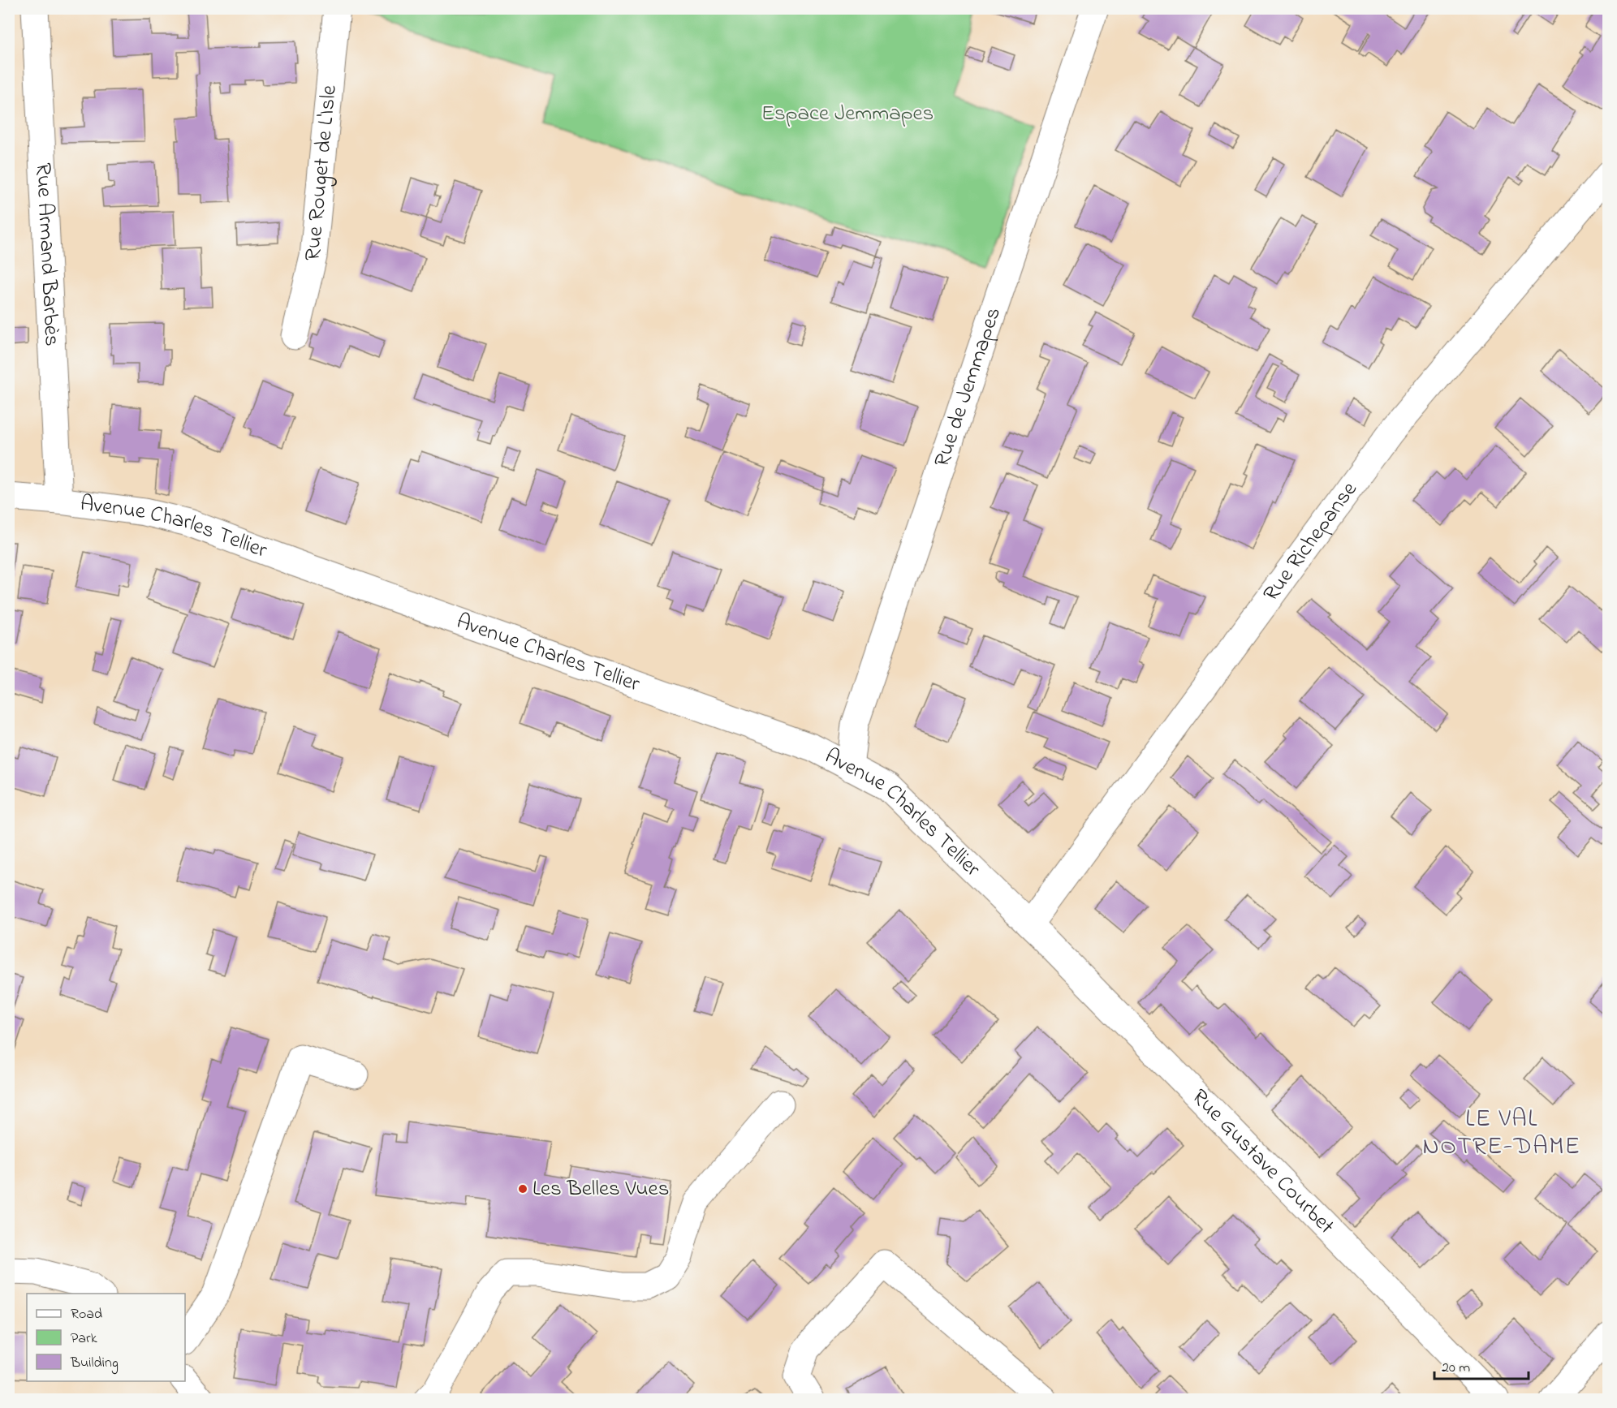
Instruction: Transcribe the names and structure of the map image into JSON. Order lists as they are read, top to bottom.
{
  "streets": {
    "street": [
      "Rue Rouget de L'Isle",
      "Rue Armand Barbès",
      "Rue de Jemmapes",
      "Avenue Charles Tellier",
      "Rue Richepanse",
      "Rue Gustave Courbet"
    ]
  },
  "crossings": [
    ["Rue Armand Barbès", "Avenue Charles Tellier"],
    ["Rue de Jemmapes", "Avenue Charles Tellier"],
    ["Avenue Charles Tellier", "Rue Richepanse"],
    ["Avenue Charles Tellier", "Rue Gustave Courbet"],
    ["Rue Richepanse", "Rue Gustave Courbet"]
  ],
  "districts": ["LE VAL NOTRE-DAME"],
  "parks": ["Espace Jemmapes"],
  "places": ["Les Belles Vues"],
  "legend": ["Road", "Park", "Building"],
  "scale_bar": "20 m"
}
